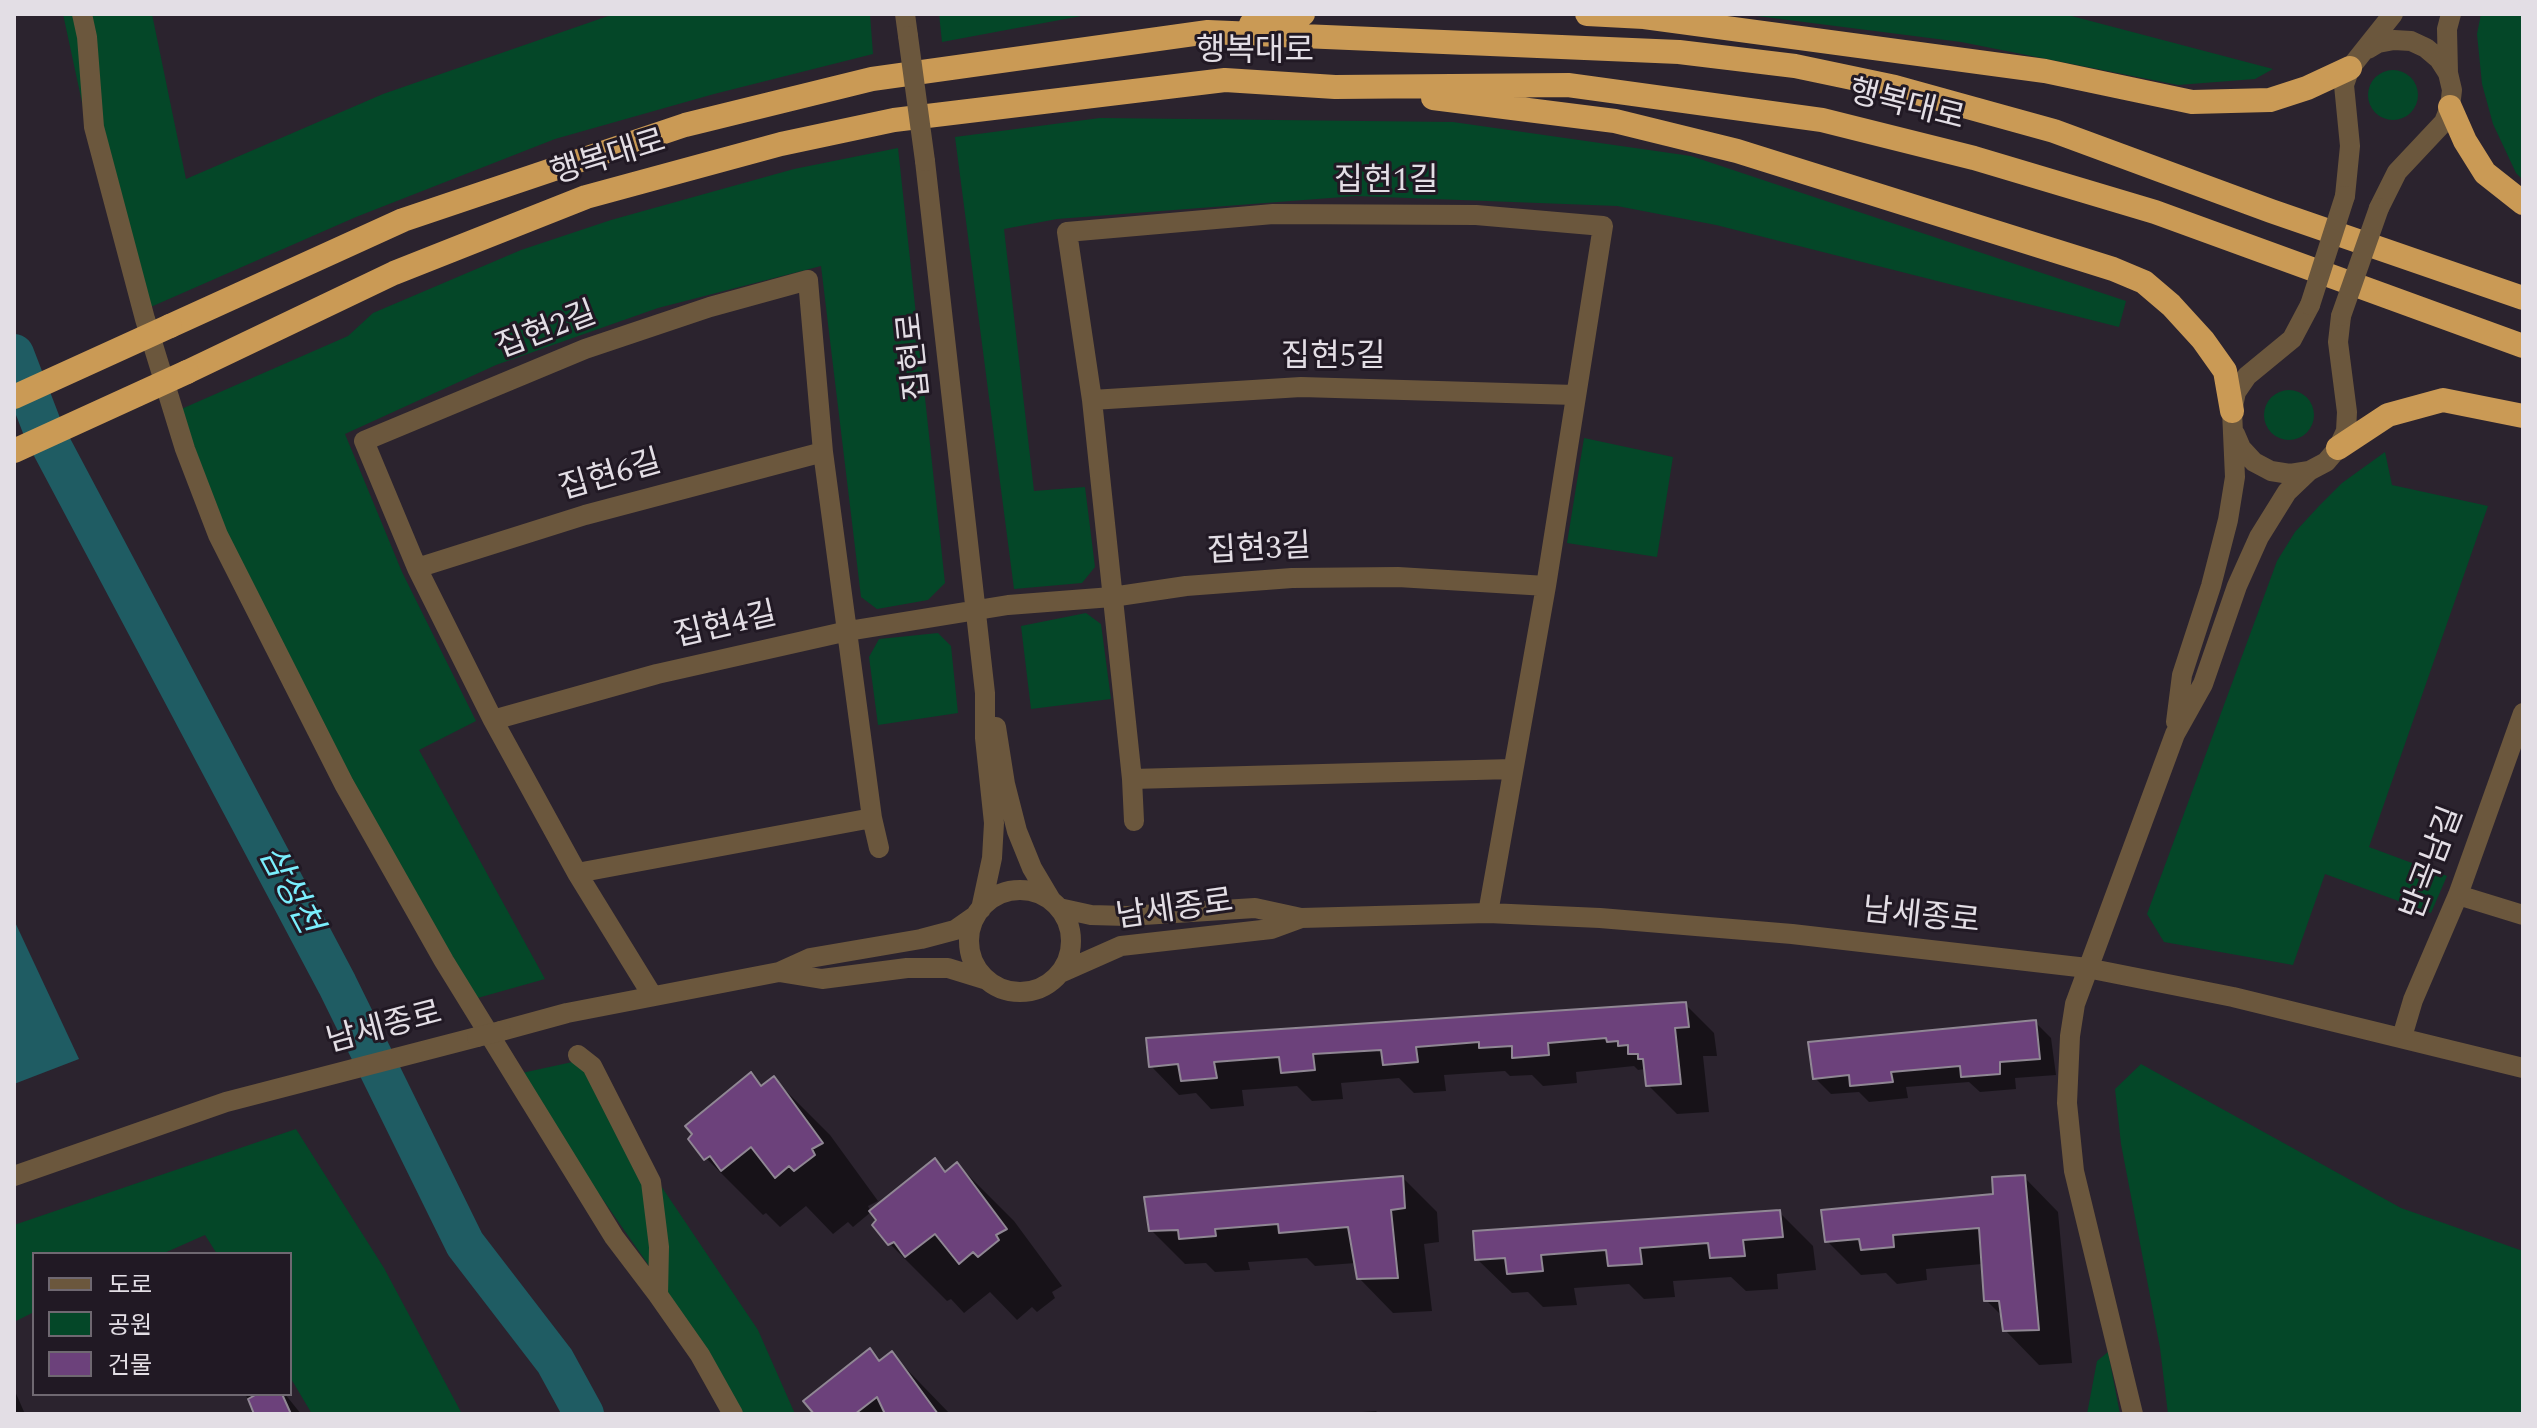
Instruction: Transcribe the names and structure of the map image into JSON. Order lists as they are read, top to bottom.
{
  "streets": {
    "highway": ["행복대로"],
    "street": [
      "집현1길",
      "집현2길",
      "집현로",
      "집현5길",
      "집현6길",
      "집현3길",
      "집현4길",
      "반곡남길",
      "남세종로"
    ]
  },
  "crossings": [
    ["집현1길", "집현5길"],
    ["집현1길", "집현3길"],
    ["집현1길", "남세종로"],
    ["집현2길", "집현6길"],
    ["집현2길", "집현4길"],
    ["집현2길", "남세종로"],
    ["집현로", "집현3길"],
    ["집현로", "집현4길"],
    ["집현로", "남세종로"],
    ["집현3길", "집현4길"],
    ["반곡남길", "남세종로"]
  ],
  "water": ["삼성천"],
  "legend": ["도로", "공원", "건물"]
}
